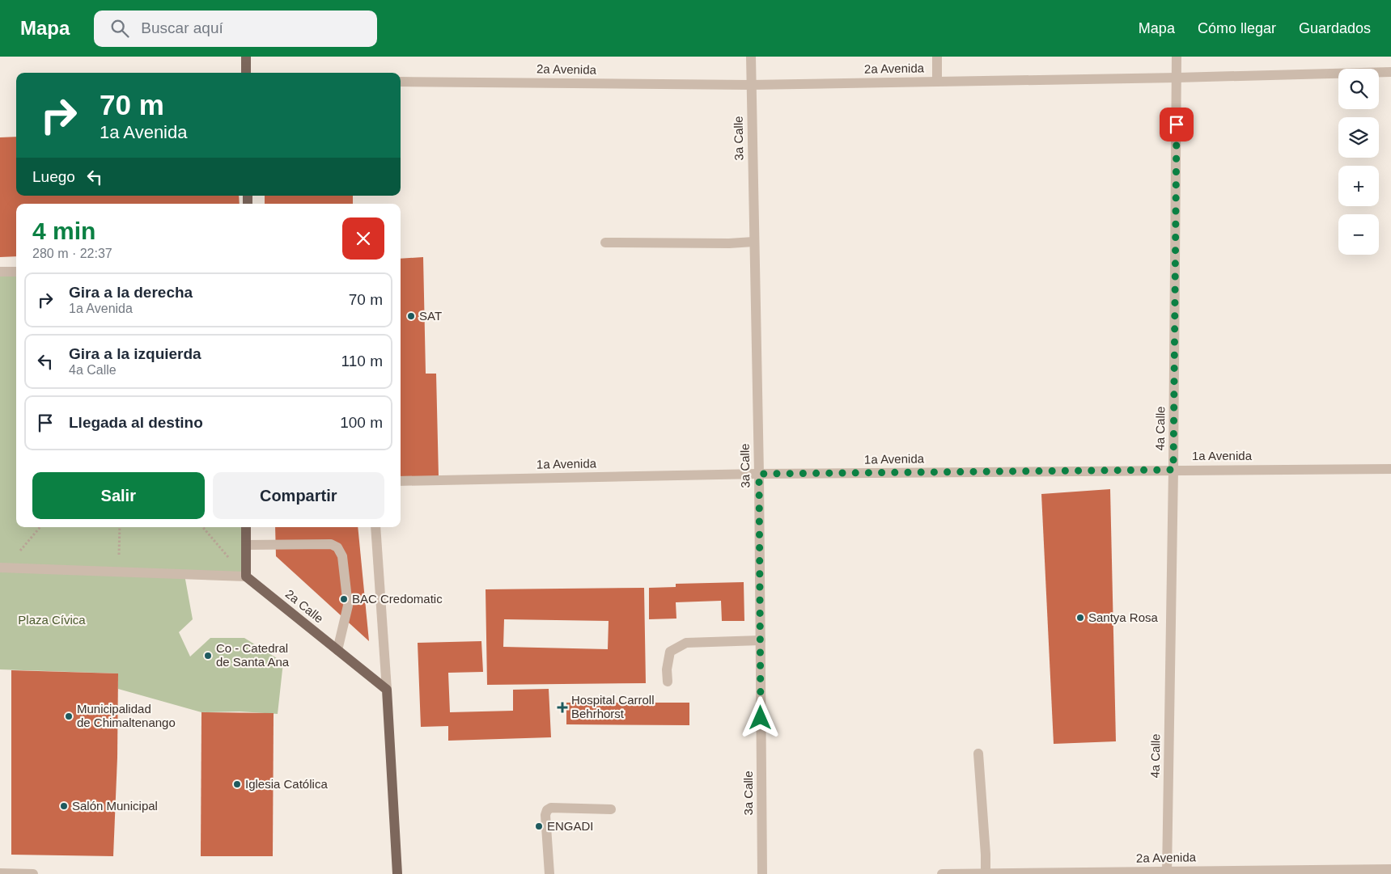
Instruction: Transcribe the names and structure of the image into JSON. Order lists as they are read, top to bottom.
{
  "streets": {
    "main road": ["2a Calle"],
    "street": [
      "2a Avenida",
      "3a Calle",
      "4a Calle",
      "1a Avenida"
    ]
  },
  "crossings": [
    ["2a Avenida", "3a Calle"],
    ["2a Avenida", "4a Calle"],
    ["3a Calle", "1a Avenida"],
    ["4a Calle", "1a Avenida"]
  ],
  "parks": ["Plaza Cívica"],
  "places": {
    "other": [
      "SAT",
      "BAC Credomatic",
      "Santya Rosa",
      "Co - Catedral de Santa Ana",
      "Municipalidad de Chimaltenango",
      "Iglesia Católica",
      "Salón Municipal",
      "ENGADI"
    ],
    "health": ["Hospital Carroll Behrhorst"]
  },
  "page": {
    "header": "Mapa",
    "search": "Buscar aquí",
    "nav": ["Mapa", "Cómo llegar", "Guardados"],
    "map_buttons": ["+", "−"],
    "turn": ["70 m", "1a Avenida"],
    "then": "Luego",
    "heading": ["4 min", "280 m · 22:37"],
    "list": [
      {
        "name": "Gira a la derecha",
        "note": "1a Avenida",
        "value": "70 m"
      },
      {
        "name": "Gira a la izquierda",
        "note": "4a Calle",
        "value": "110 m"
      },
      {
        "name": "Llegada al destino",
        "value": "100 m"
      }
    ],
    "buttons": ["Salir", "Compartir"]
  }
}
